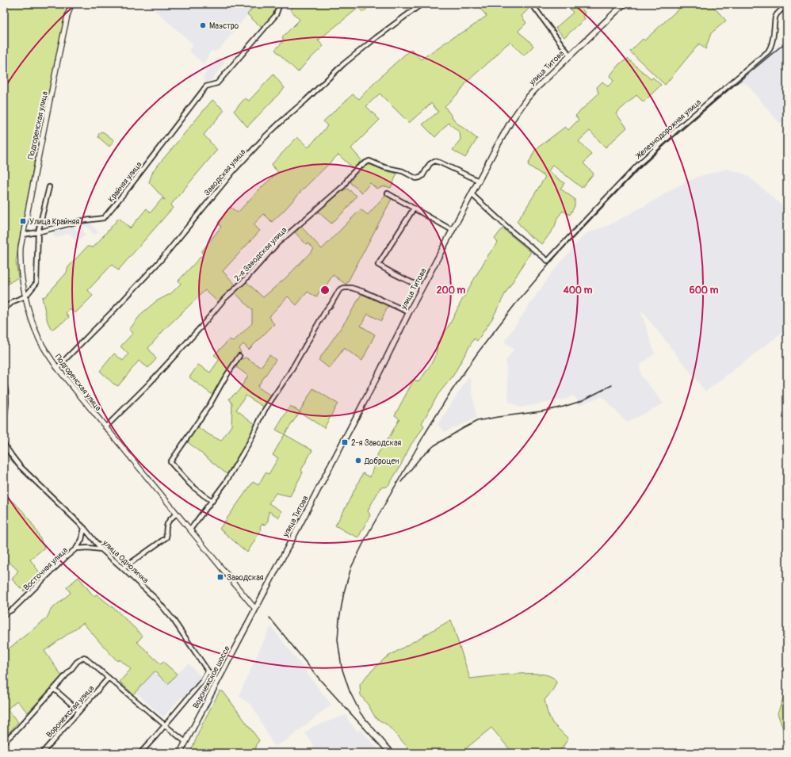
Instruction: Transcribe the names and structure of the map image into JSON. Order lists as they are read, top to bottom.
{
  "streets": {
    "main road": ["улица Титова", "Воронежское шоссе"],
    "street": [
      "Подгоренская улица",
      "Железнодорожная улица",
      "Заводская улица",
      "Крайняя улица",
      "2-я Заводская улица",
      "улица Одноличка",
      "Восточная улица",
      "Воронежская улица"
    ]
  },
  "crossings": [
    ["улица Титова", "Подгоренская улица"],
    ["улица Титова", "Железнодорожная улица"],
    ["улица Титова", "2-я Заводская улица"],
    ["улица Титова", "Воронежское шоссе"],
    ["Подгоренская улица", "Заводская улица"],
    ["Подгоренская улица", "Крайняя улица"],
    ["Подгоренская улица", "2-я Заводская улица"],
    ["Подгоренская улица", "Воронежское шоссе"],
    ["улица Одноличка", "Восточная улица"],
    ["улица Одноличка", "Воронежское шоссе"]
  ],
  "places": {
    "other": ["Маэстро", "Доброцен"],
    "transit": ["Улица Крайняя", "2-я Заводская", "Заводская"]
  },
  "rings": ["200 m", "400 m", "600 m"]
}
